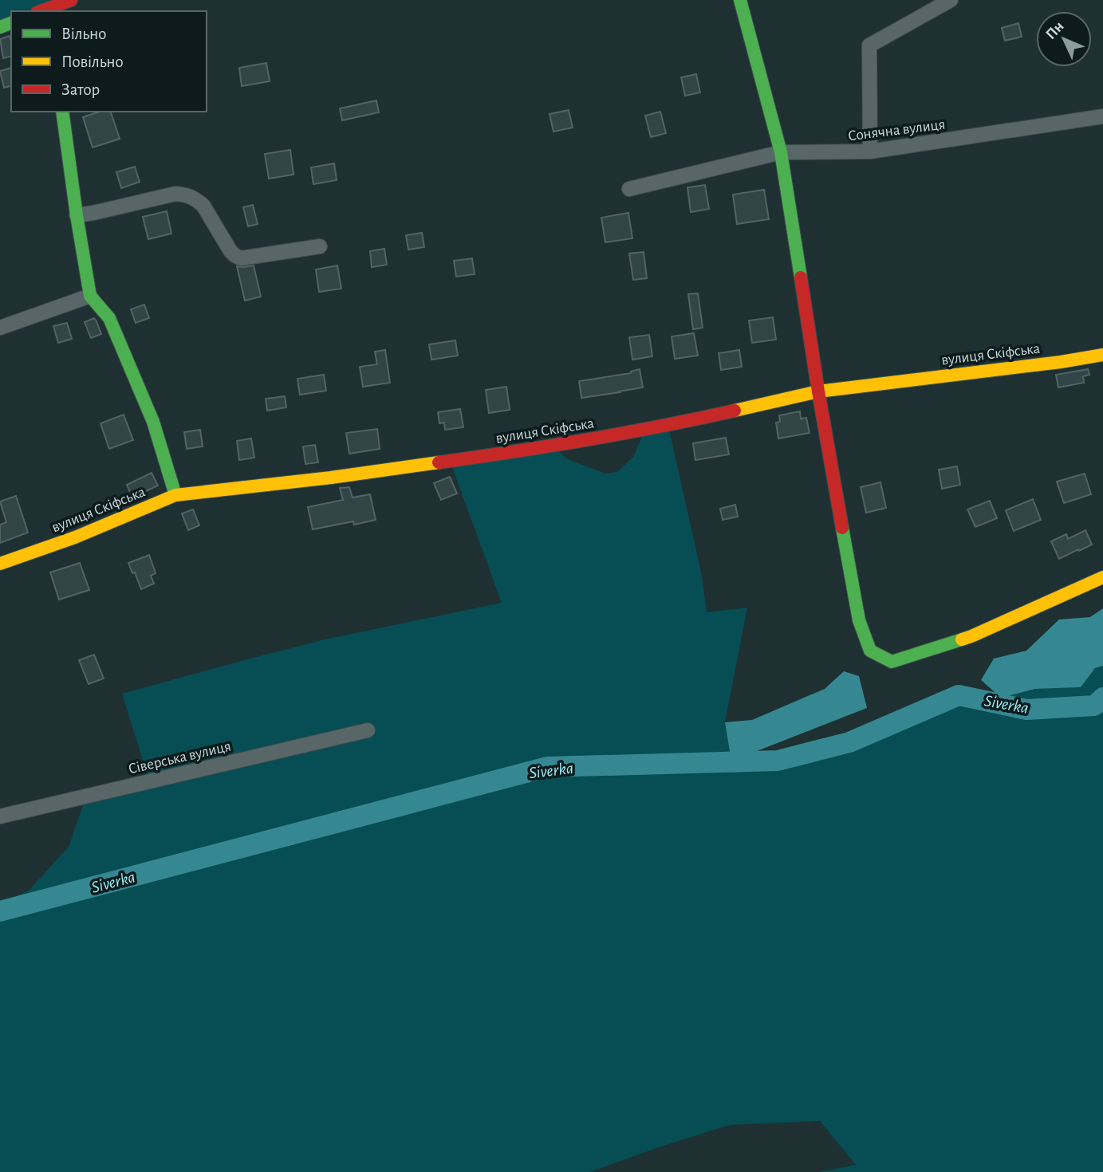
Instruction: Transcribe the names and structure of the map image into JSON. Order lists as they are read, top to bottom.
{
  "streets": {
    "street": ["Сонячна вулиця", "вулиця Скіфська", "Сіверська вулиця"]
  },
  "water": ["Siverka"],
  "legend": ["Вільно", "Повільно", "Затор"],
  "north": "top left"
}
